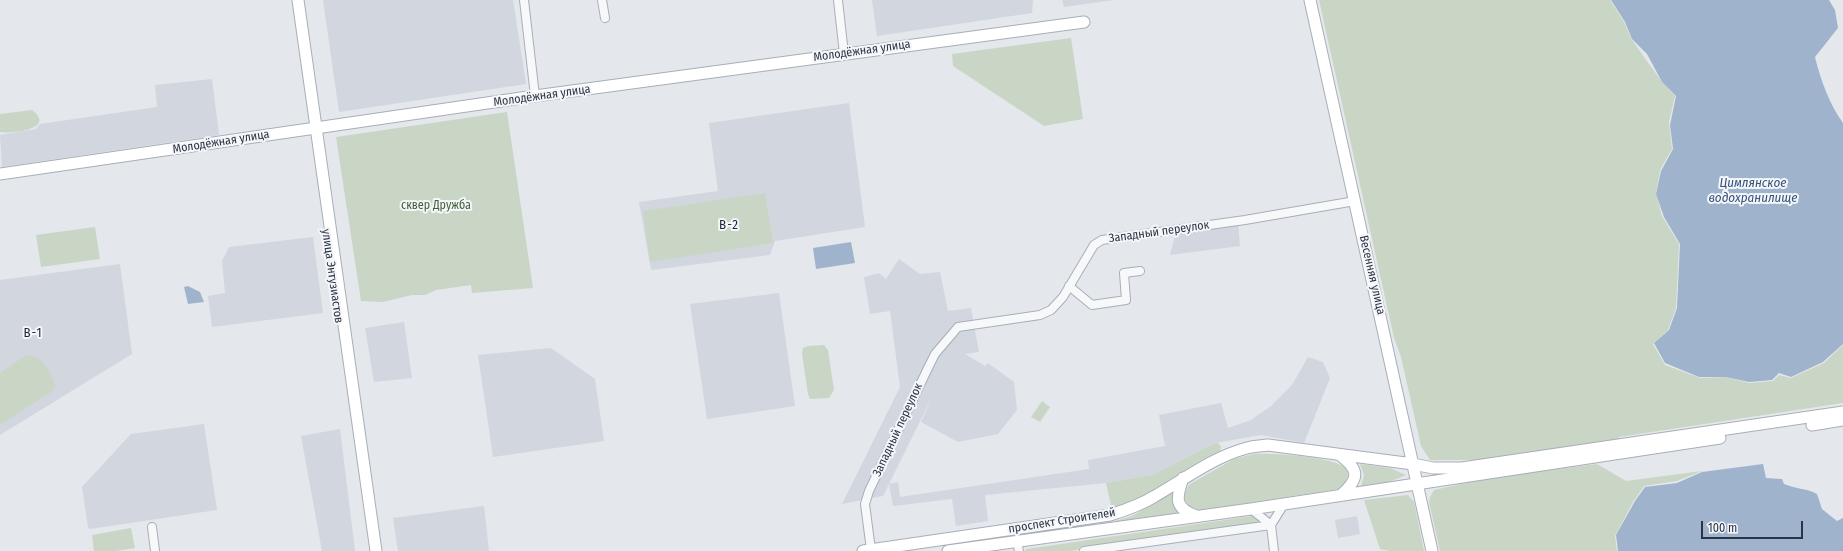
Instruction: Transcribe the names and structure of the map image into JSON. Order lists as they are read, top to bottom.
{
  "streets": {
    "street": [
      "Молодёжная улица",
      "Западный переулок",
      "Весенняя улица",
      "проспект Строителей"
    ]
  },
  "crossings": [
    ["Западный переулок", "Весенняя улица"],
    ["Западный переулок", "проспект Строителей"],
    ["Весенняя улица", "проспект Строителей"]
  ],
  "districts": ["В-2", "В-1"],
  "water": ["Цимлянское водохранилище"],
  "parks": ["сквер Дружба"],
  "scale_bar": "100 m"
}
